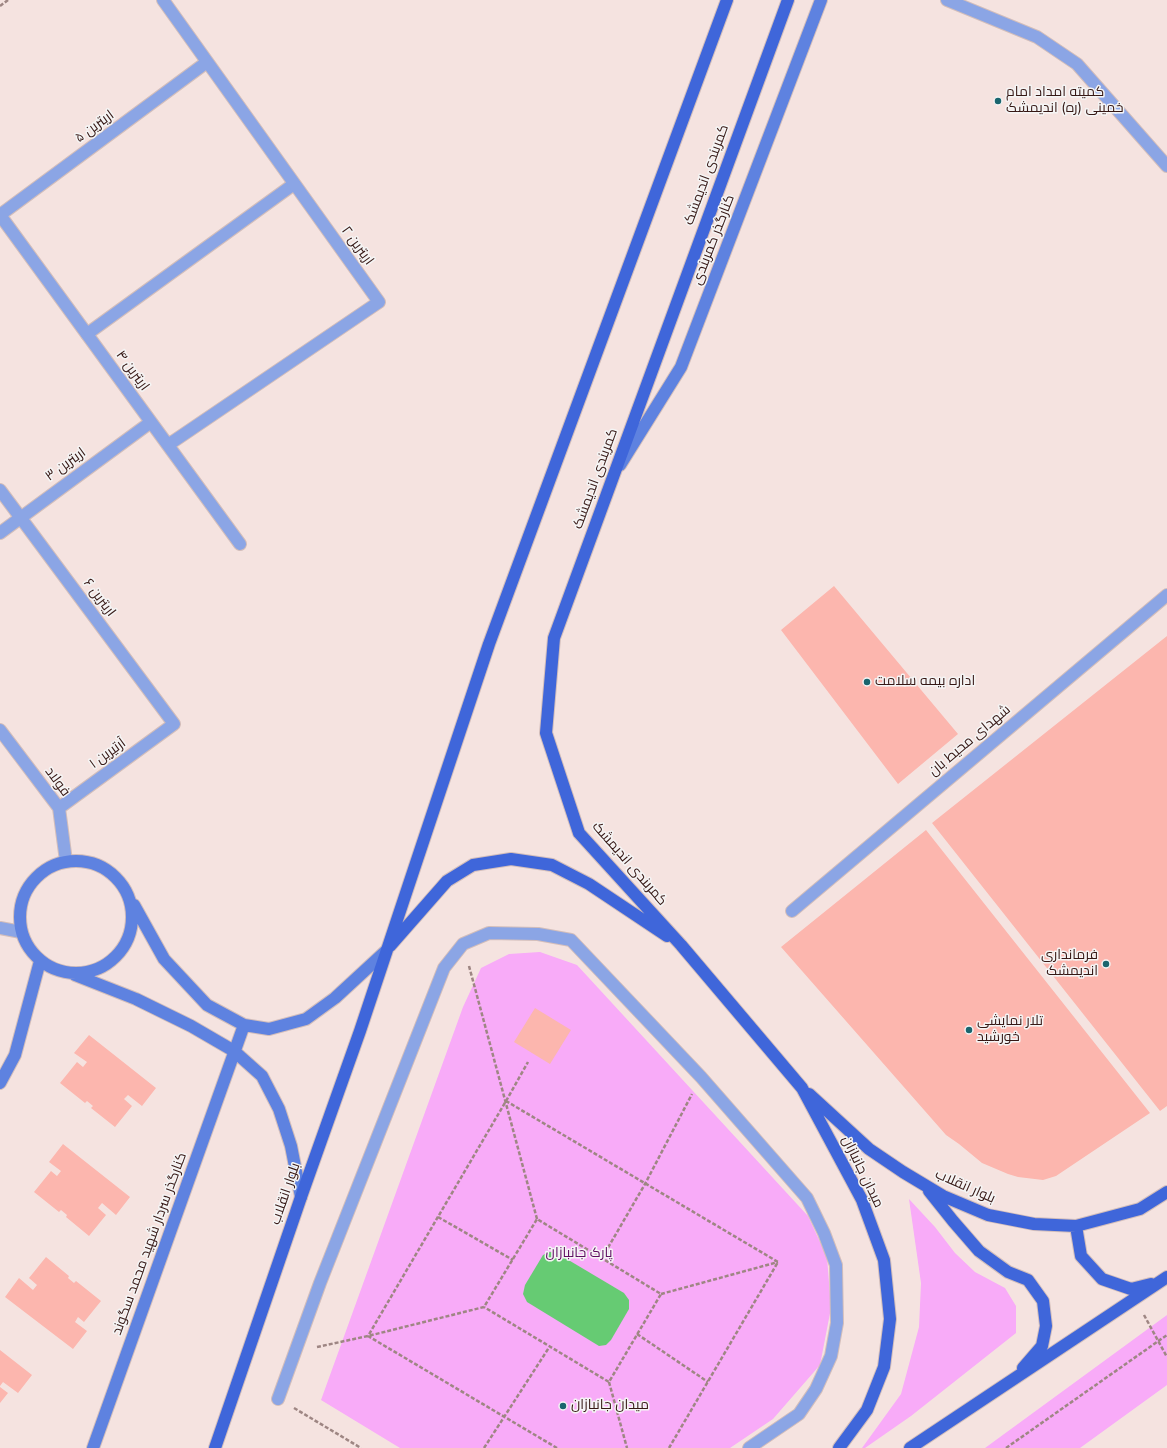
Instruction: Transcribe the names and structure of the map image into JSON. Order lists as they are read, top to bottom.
{
  "streets": {
    "main road": ["کمربندی اندیمشک", "میدان جانبازان", "بلوار انقلاب"],
    "street": [
      "اریترین ۵",
      "کنارگذر کمربندی",
      "اریترین ۲",
      "اریترین ۴",
      "اریترین ۳",
      "اریترین ۶",
      "شهدای محیط بان",
      "آرتیرین ۱",
      "فولاد",
      "کنارگذر سردار شهید محمد سگوند"
    ]
  },
  "crossings": [
    ["اریترین ۵", "اریترین ۲"],
    ["اریترین ۵", "اریترین ۴"],
    ["کمربندی اندیمشک", "کنارگذر کمربندی"],
    ["کمربندی اندیمشک", "میدان جانبازان"],
    ["اریترین ۲", "اریترین ۴"],
    ["اریترین ۴", "اریترین ۳"],
    ["اریترین ۳", "اریترین ۶"],
    ["اریترین ۶", "آرتیرین ۱"],
    ["آرتیرین ۱", "فولاد"],
    ["میدان جانبازان", "بلوار انقلاب"]
  ],
  "parks": ["پارک جانبازان"],
  "places": [
    "کمیته امداد امام خمینی (ره) اندیمشک",
    "اداره بیمه سلامت",
    "فرمانداری اندیمشک",
    "تلار نمایشی خورشید",
    "میدان جانبازان"
  ]
}
